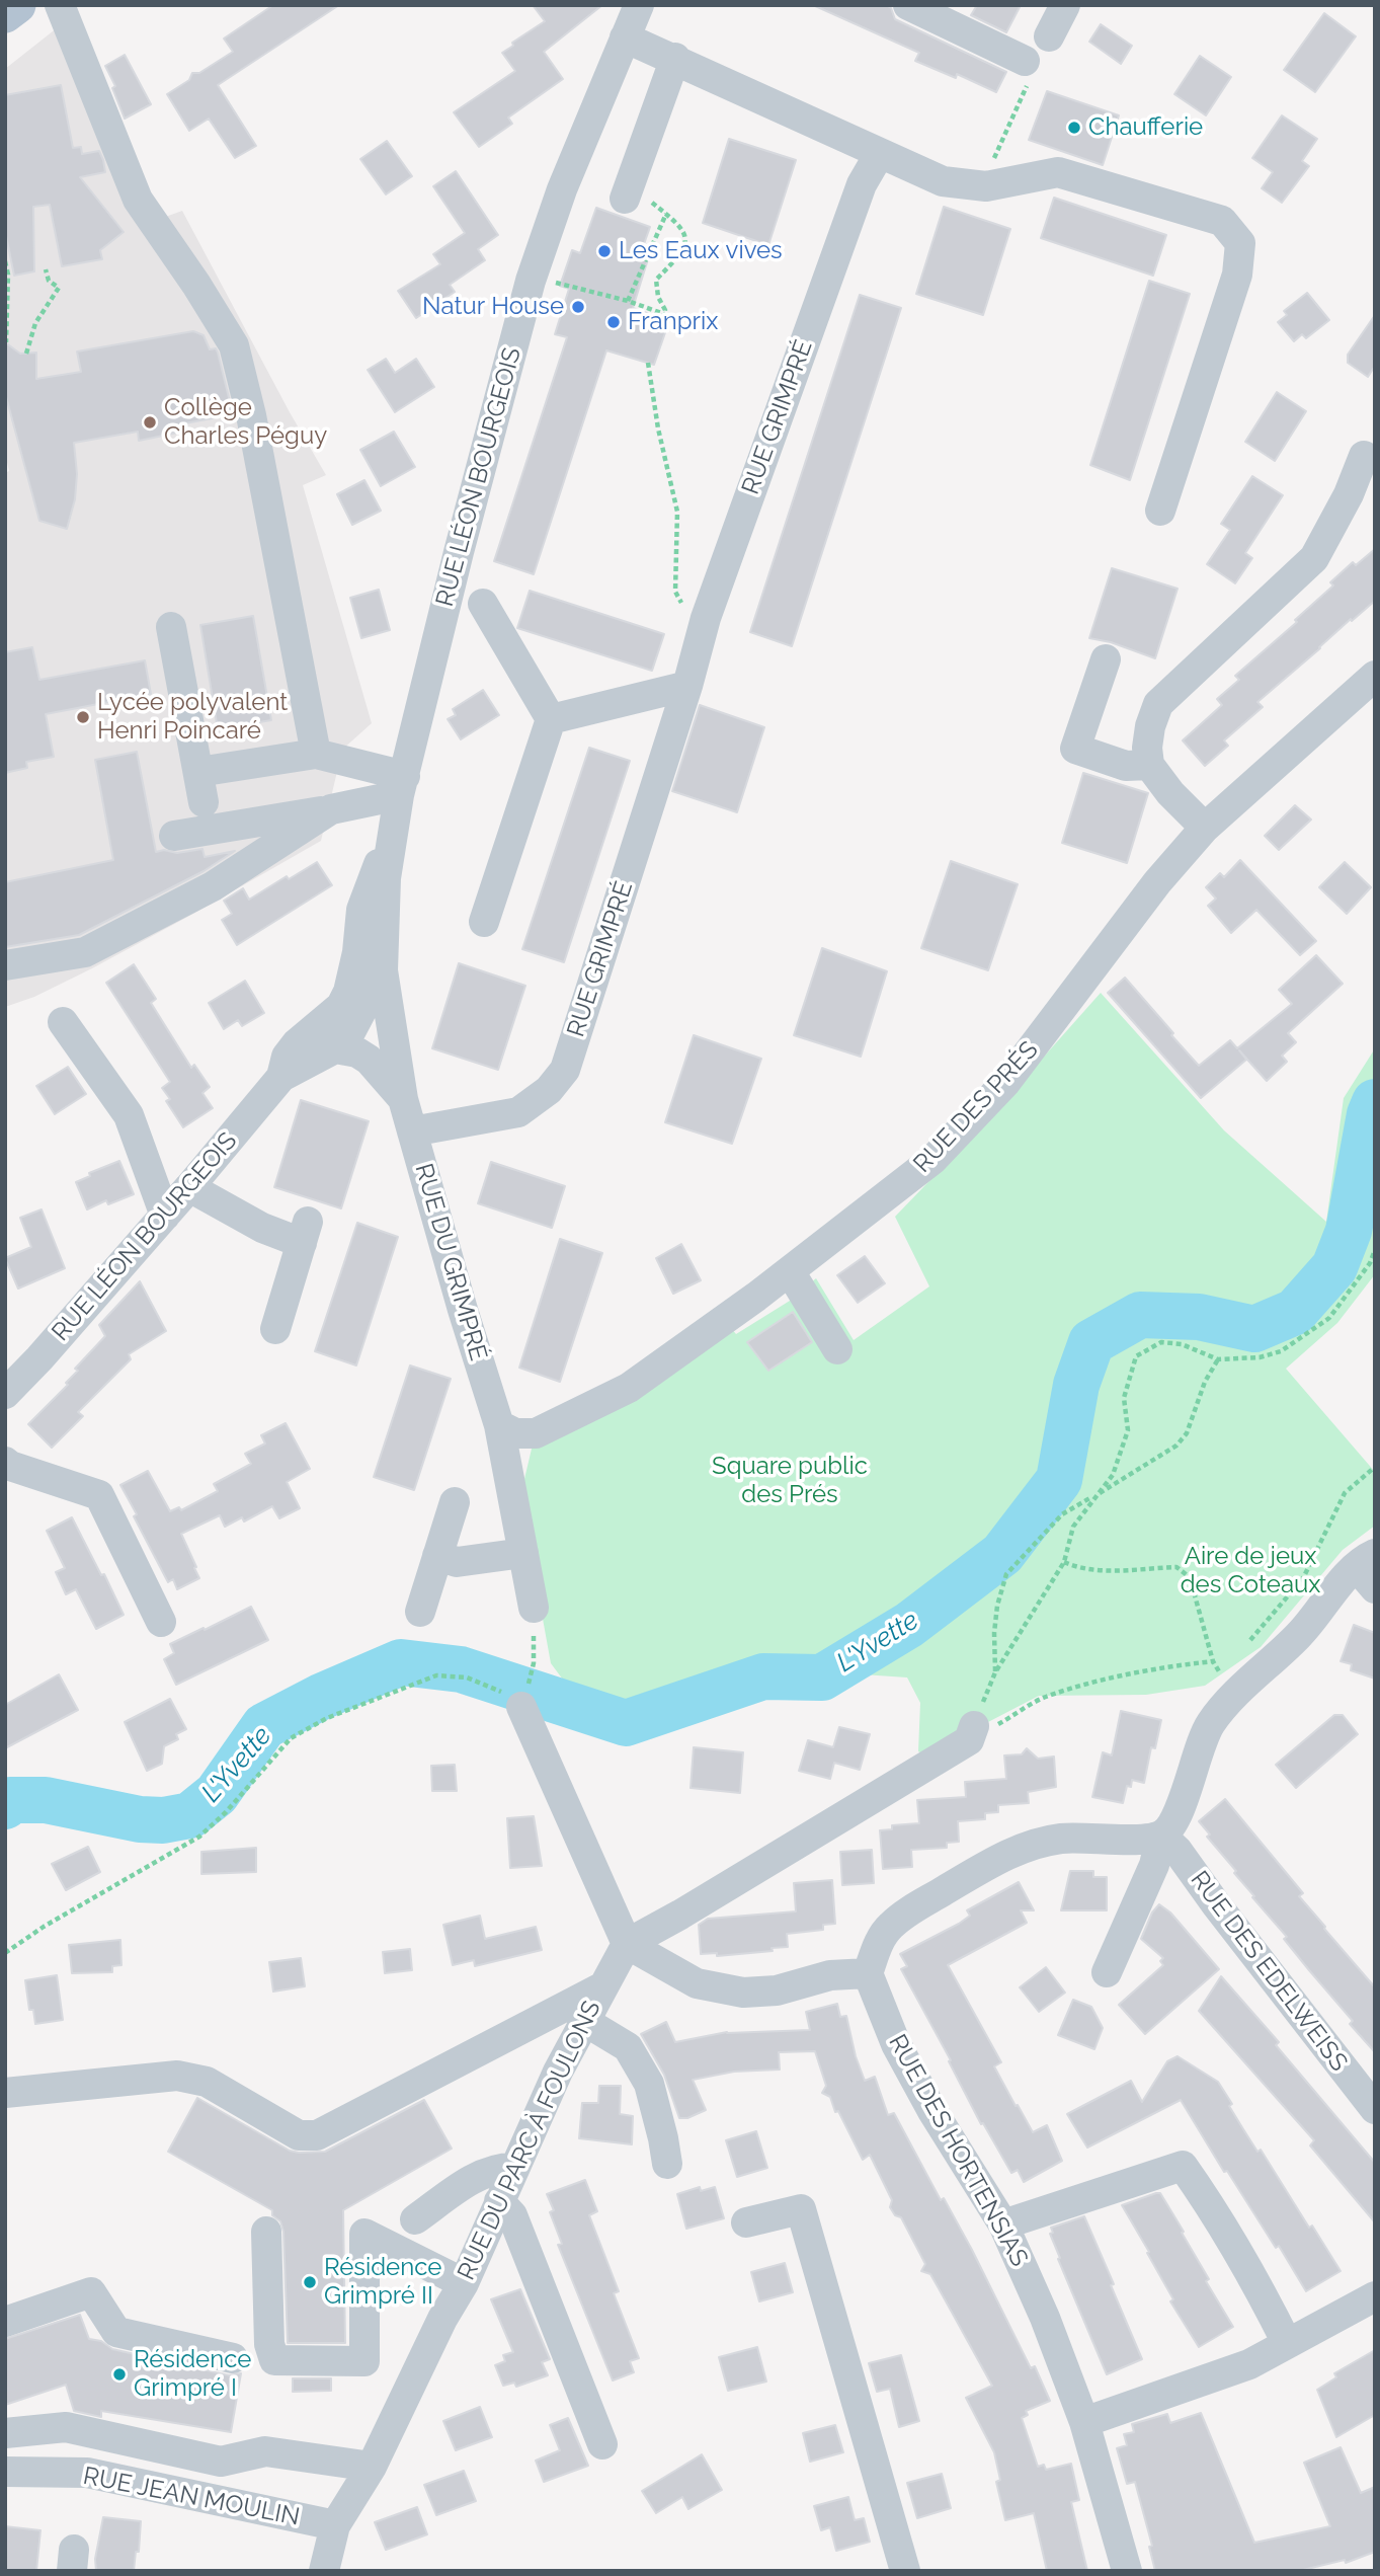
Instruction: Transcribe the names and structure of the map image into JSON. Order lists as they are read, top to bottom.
{
  "streets": {
    "street": [
      "RUE GRIMPRÉ",
      "RUE LÉON BOURGEOIS",
      "RUE DES PRÉS",
      "RUE DU GRIMPRÉ",
      "RUE DES EDELWEISS",
      "RUE DU PARC À FOULONS",
      "RUE DES HORTENSIAS",
      "RUE JEAN MOULIN"
    ]
  },
  "crossings": [
    ["RUE GRIMPRÉ", "RUE DU GRIMPRÉ"],
    ["RUE LÉON BOURGEOIS", "RUE DU GRIMPRÉ"],
    ["RUE DES PRÉS", "RUE DU GRIMPRÉ"],
    ["RUE DU PARC À FOULONS", "RUE JEAN MOULIN"]
  ],
  "water": ["L'Yvette"],
  "parks": ["Square public des Prés", "Aire de jeux des Coteaux"],
  "places": [
    "Chaufferie",
    "Les Eaux vives",
    "Natur House",
    "Franprix",
    "Collège Charles Péguy",
    "Lycée polyvalent Henri Poincaré",
    "Résidence Grimpré II",
    "Résidence Grimpré I"
  ]
}
